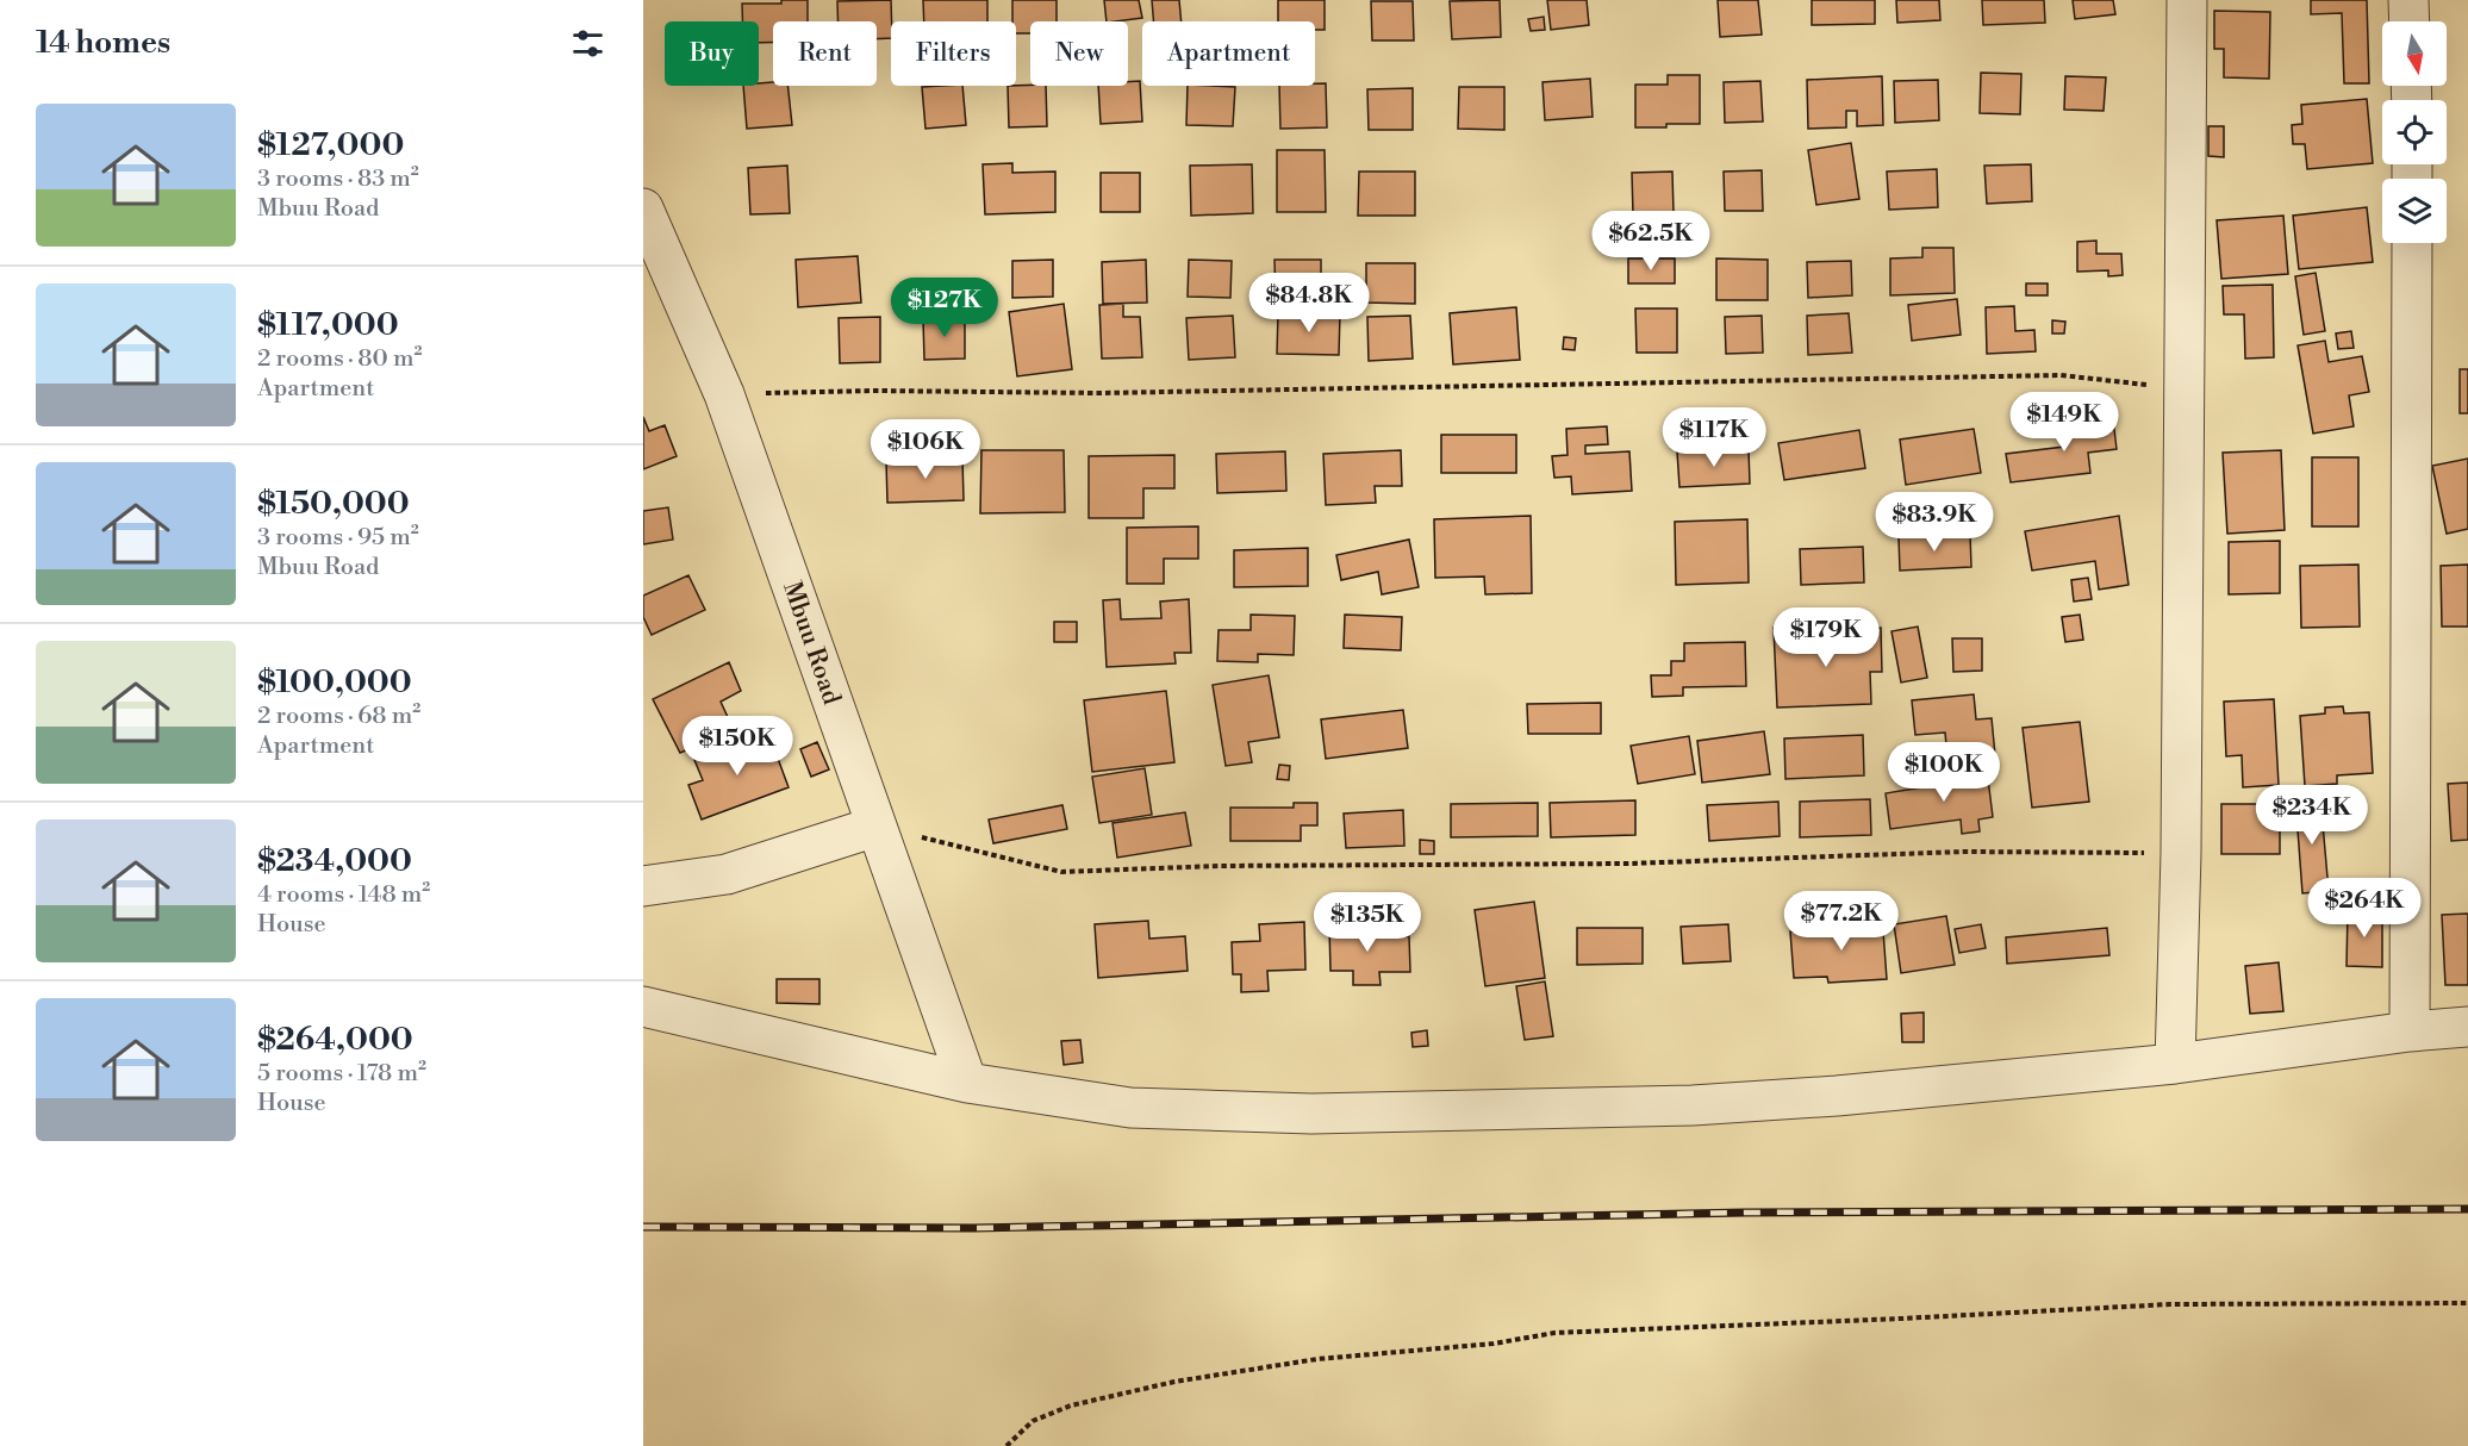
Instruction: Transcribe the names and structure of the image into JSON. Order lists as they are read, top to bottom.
{
  "streets": {
    "street": ["Mbuu Road"]
  },
  "north": "bottom",
  "page": {
    "heading": "14 homes",
    "chip": [
      "Buy",
      "Rent",
      "Filters",
      "New",
      "Apartment"
    ],
    "list": [
      {
        "name": "$127,000",
        "note": "3 rooms · 83 m² · Mbuu Road"
      },
      {
        "name": "$117,000",
        "note": "2 rooms · 80 m² · Apartment"
      },
      {
        "name": "$150,000",
        "note": "3 rooms · 95 m² · Mbuu Road"
      },
      {
        "name": "$100,000",
        "note": "2 rooms · 68 m² · Apartment"
      },
      {
        "name": "$234,000",
        "note": "4 rooms · 148 m² · House"
      },
      {
        "name": "$264,000",
        "note": "5 rooms · 178 m² · House"
      }
    ],
    "price": [
      "$62.5K",
      "$84.8K",
      "$127K",
      "$149K",
      "$117K",
      "$106K",
      "$83.9K",
      "$179K",
      "$150K",
      "$100K",
      "$234K",
      "$264K",
      "$77.2K",
      "$135K"
    ]
  }
}
